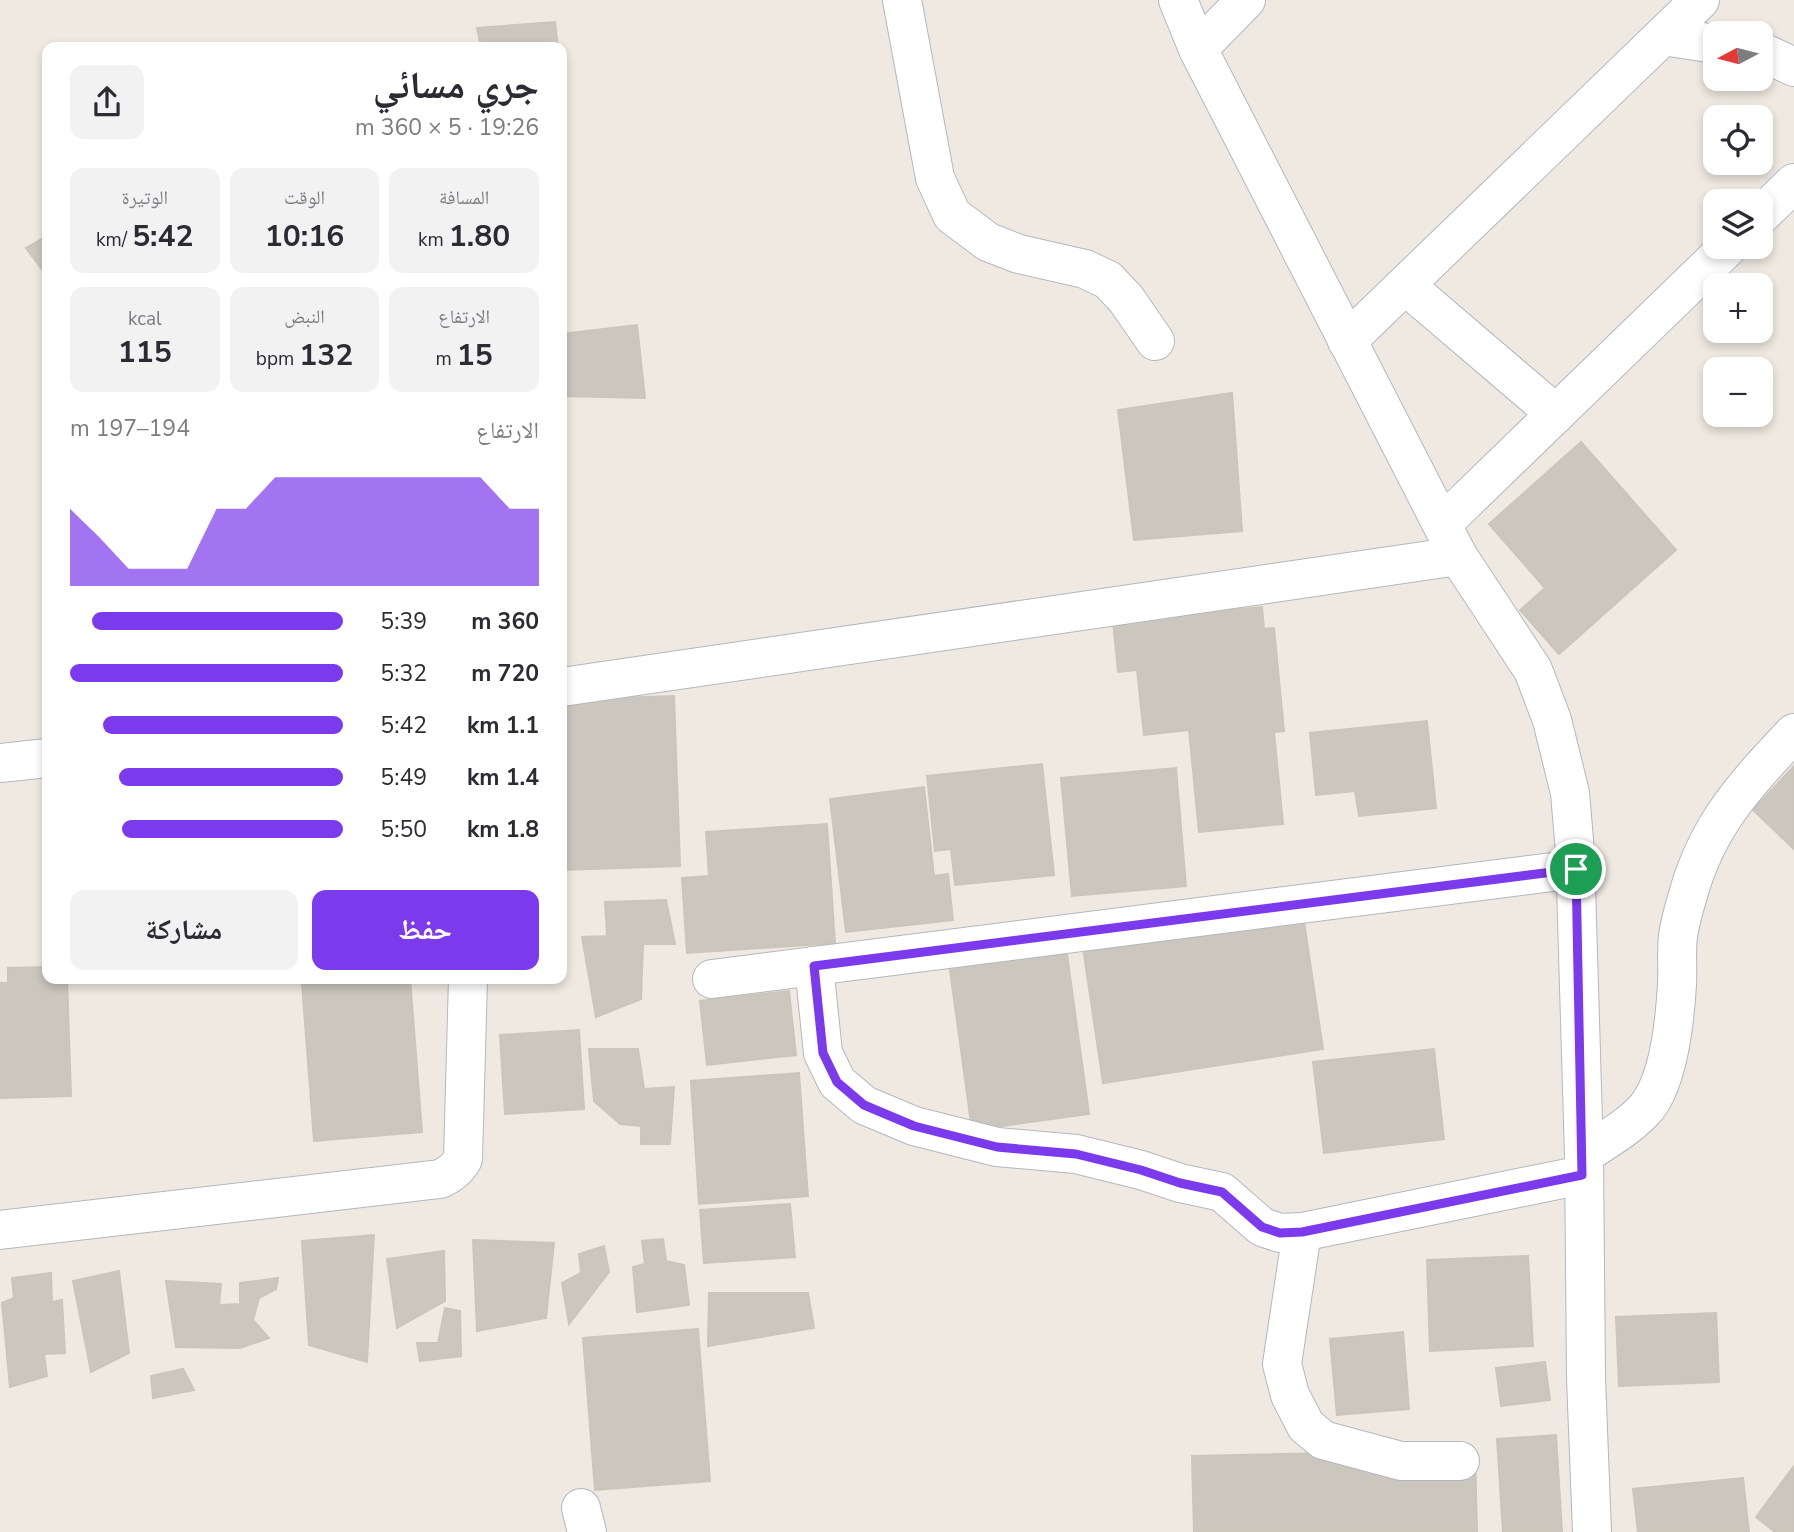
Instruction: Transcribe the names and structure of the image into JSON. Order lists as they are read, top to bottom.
{
  "north": "left",
  "page": {
    "map_buttons": ["+", "−"],
    "heading": ["جري مسائي", "19:26 · 5 × 360 m"],
    "stats": [
      ["المسافة", "1.80 km"],
      ["الوقت", "10:16"],
      ["الوتيرة", "5:42 /km"],
      ["الارتفاع", "15 m"],
      ["النبض", "132 bpm"],
      ["kcal", "115"]
    ],
    "chart": ["الارتفاع", "194–197 m"],
    "list": [
      {
        "name": "360 m",
        "note": "5:39"
      },
      {
        "name": "720 m",
        "note": "5:32"
      },
      {
        "name": "1.1 km",
        "note": "5:42"
      },
      {
        "name": "1.4 km",
        "note": "5:49"
      },
      {
        "name": "1.8 km",
        "note": "5:50"
      }
    ],
    "buttons": ["حفظ", "مشاركة"]
  }
}
